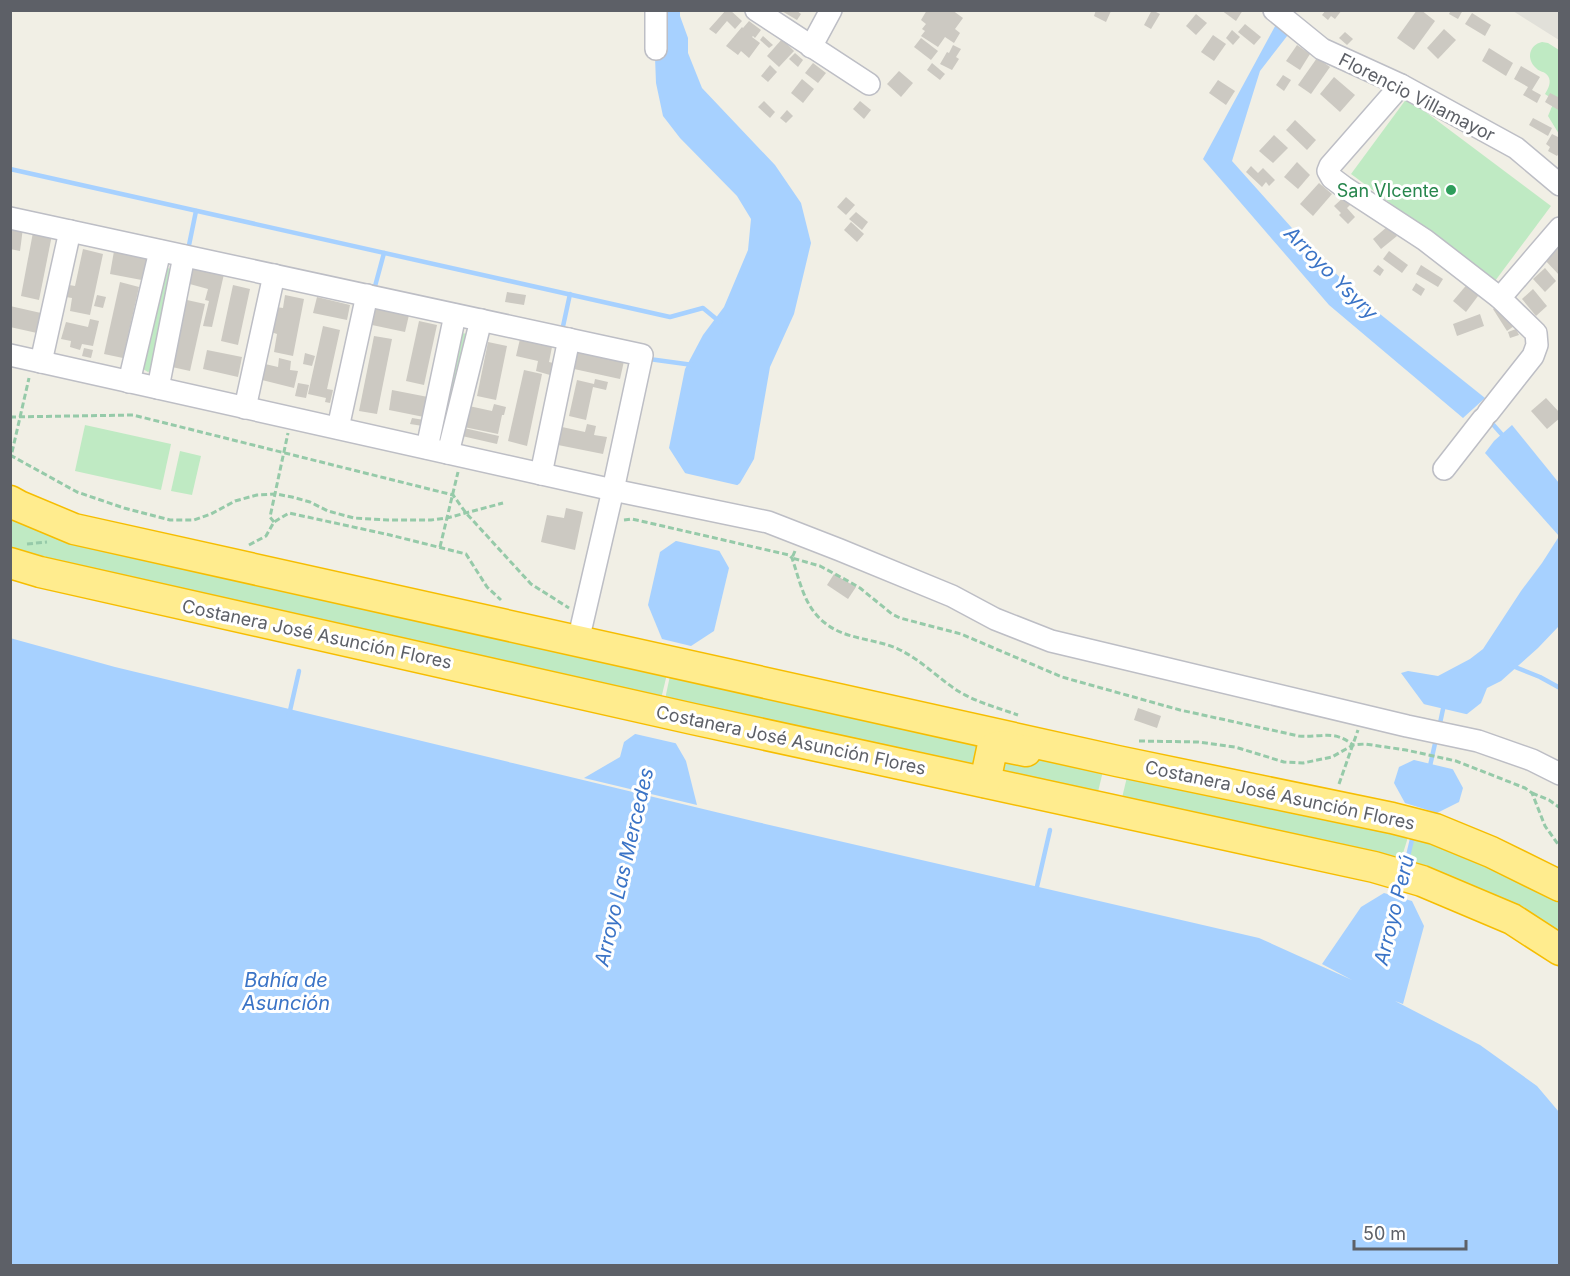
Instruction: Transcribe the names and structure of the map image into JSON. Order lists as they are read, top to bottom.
{
  "streets": {
    "highway": ["Costanera José Asunción Flores"],
    "street": ["Florencio Villamayor"]
  },
  "water": [
    "Arroyo Ysyry",
    "Arroyo Las Mercedes",
    "Arroyo Perú",
    "Bahía de Asunción"
  ],
  "places": ["San VIcente"],
  "scale_bar": "50 m"
}
